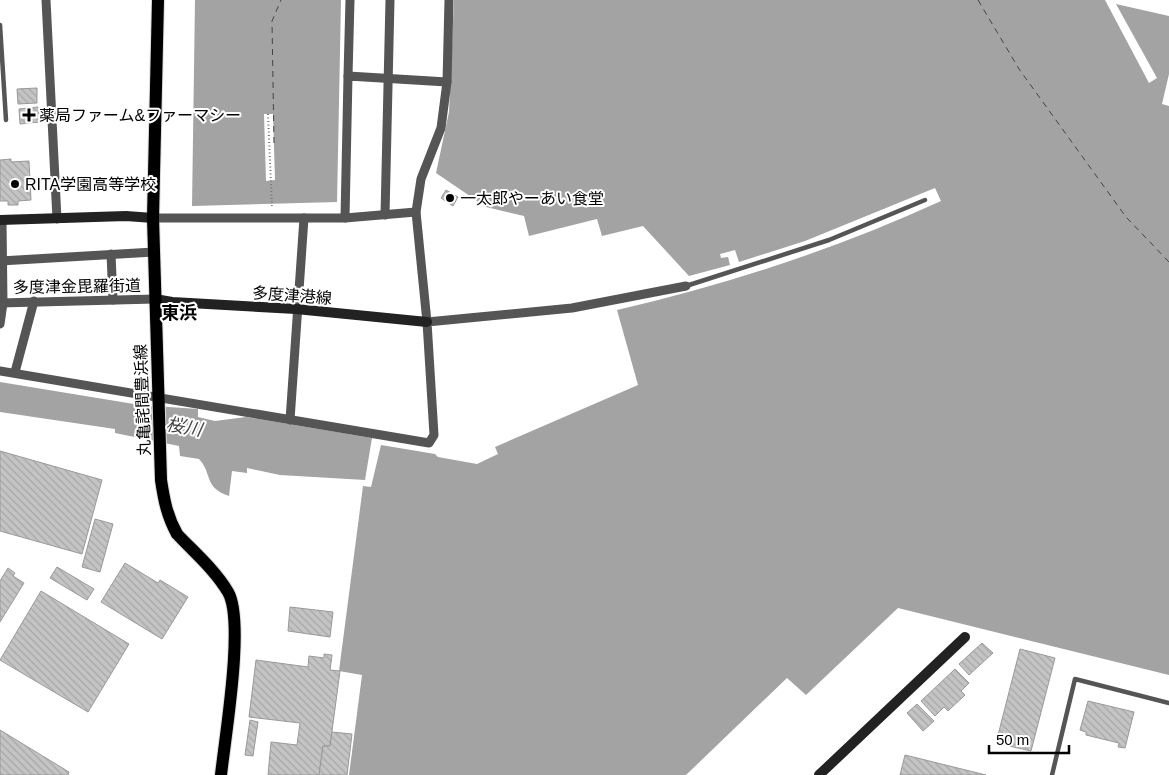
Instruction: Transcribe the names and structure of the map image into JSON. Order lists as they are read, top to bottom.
{
  "streets": {
    "main road": ["多度津港線", "丸亀詫間豊浜線"],
    "street": ["多度津金毘羅街道"]
  },
  "crossings": [
    ["多度津金毘羅街道", "多度津港線"],
    ["多度津金毘羅街道", "丸亀詫間豊浜線"],
    ["多度津港線", "丸亀詫間豊浜線"]
  ],
  "districts": ["東浜"],
  "water": ["桜川"],
  "places": {
    "health": ["薬局ファーム&ファーマシー"],
    "other": ["RITA学園高等学校", "一太郎やーあい食堂"]
  },
  "scale_bar": "50 m"
}
